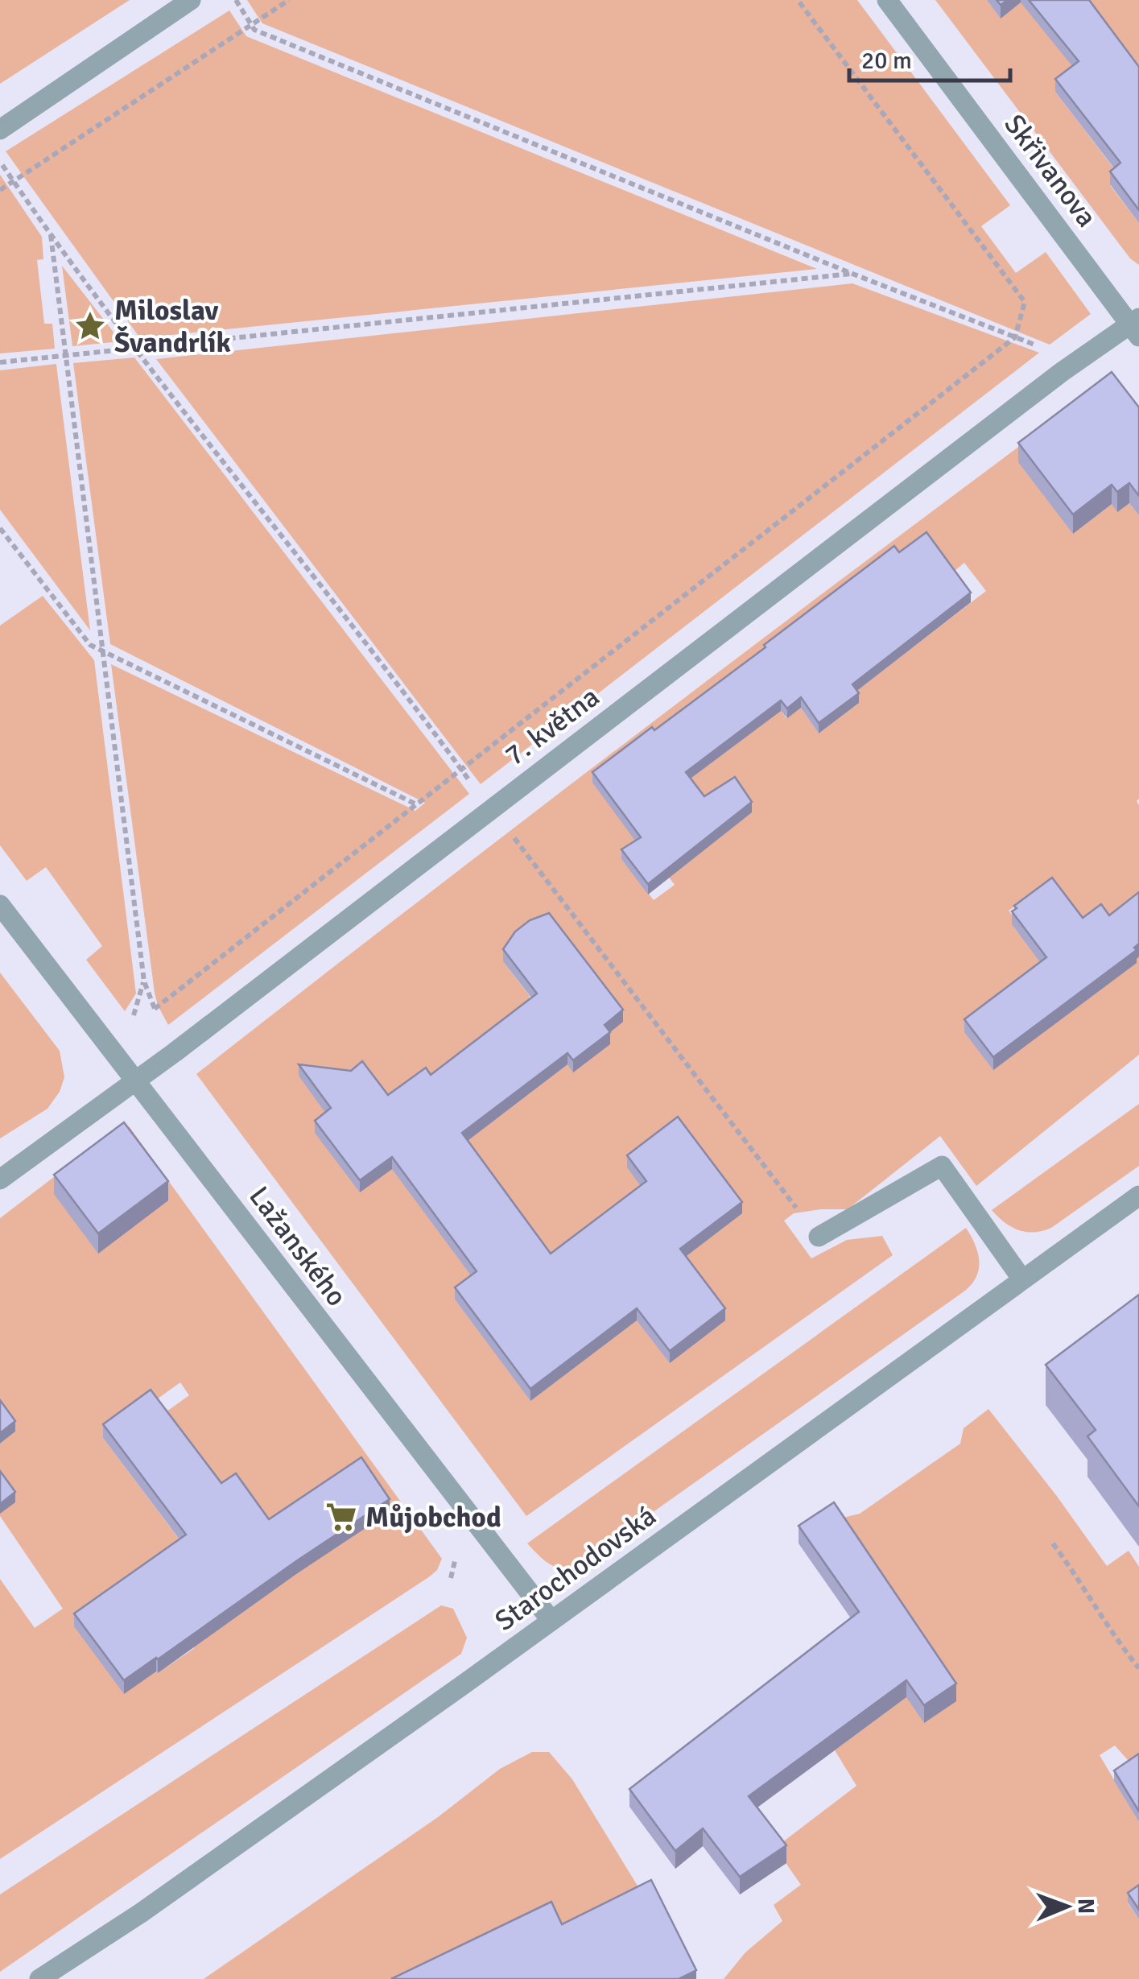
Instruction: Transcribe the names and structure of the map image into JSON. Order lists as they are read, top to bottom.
{
  "streets": {
    "street": [
      "Skřivanova",
      "7. května",
      "Lažanského",
      "Starochodovská"
    ]
  },
  "crossings": [
    ["Skřivanova", "7. května"],
    ["7. května", "Lažanského"],
    ["Lažanského", "Starochodovská"]
  ],
  "places": {
    "place": ["Miloslav Švandrlík"],
    "supermarket": ["Můjobchod"]
  },
  "scale_bar": "20 m",
  "north": "right"
}
